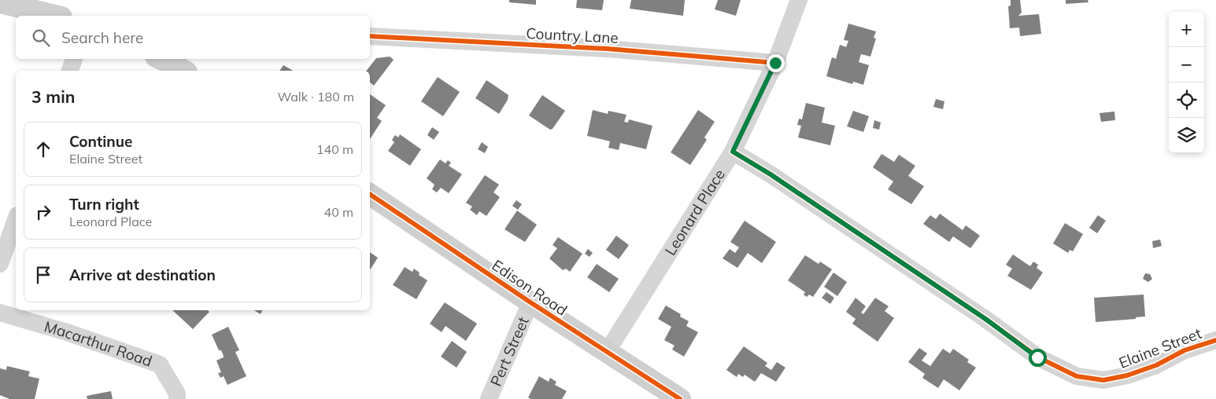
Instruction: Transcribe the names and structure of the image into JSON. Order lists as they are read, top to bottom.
{
  "streets": {
    "street": [
      "Country Lane",
      "Leonard Place",
      "Edison Road",
      "Macarthur Road",
      "Elaine Street",
      "Pert Street"
    ]
  },
  "crossings": [
    ["Country Lane", "Leonard Place"],
    ["Leonard Place", "Edison Road"],
    ["Leonard Place", "Elaine Street"],
    ["Edison Road", "Pert Street"]
  ],
  "page": {
    "map_buttons": ["+", "−"],
    "search": "Search here",
    "heading": ["3 min", "Walk · 180 m"],
    "list": [
      ["Continue", "Elaine Street", "140 m"],
      ["Turn right", "Leonard Place", "40 m"],
      "Arrive at destination"
    ]
  }
}
